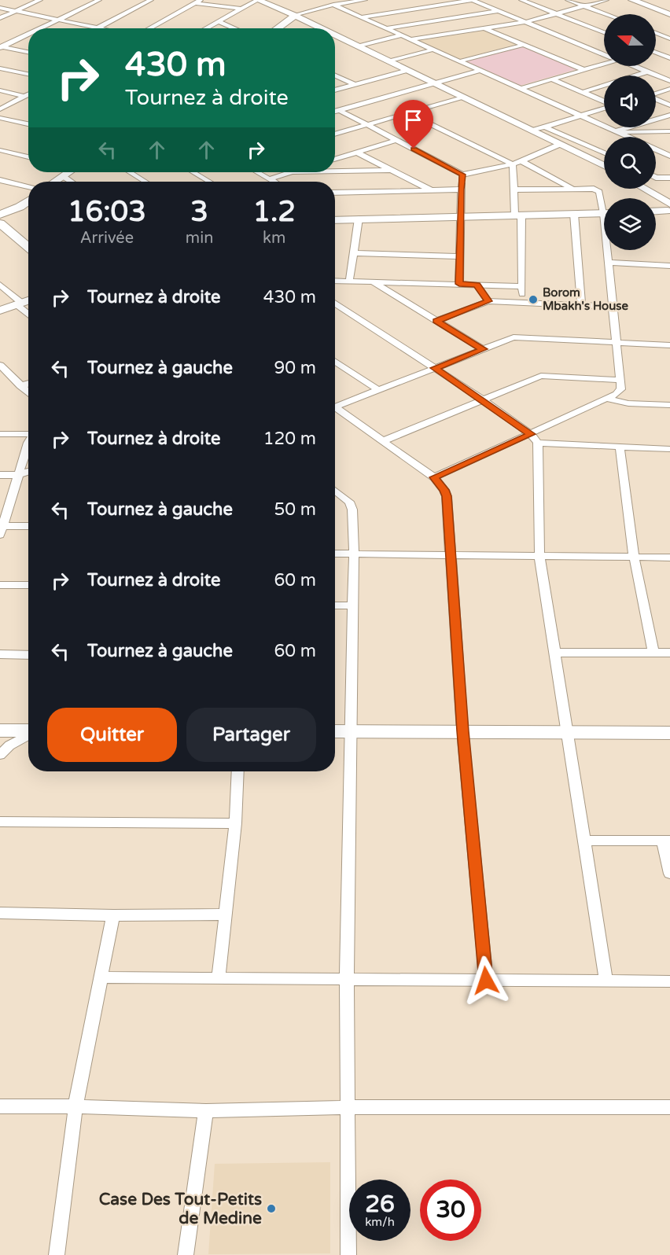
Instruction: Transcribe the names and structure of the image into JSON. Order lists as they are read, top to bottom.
{
  "places": ["Borom Mbakh's House", "Case Des Tout-Petits de Medine"],
  "north": "left",
  "page": {
    "turn": ["430 m", "Tournez à droite"],
    "eta": [
      "16:03",
      "Arrivée",
      "3",
      "min",
      "1.2",
      "km"
    ],
    "list": [
      {
        "name": "Tournez à droite",
        "value": "430 m"
      },
      {
        "name": "Tournez à gauche",
        "value": "90 m"
      },
      {
        "name": "Tournez à droite",
        "value": "120 m"
      },
      {
        "name": "Tournez à gauche",
        "value": "50 m"
      },
      {
        "name": "Tournez à droite",
        "value": "60 m"
      },
      {
        "name": "Tournez à gauche",
        "value": "60 m"
      }
    ],
    "buttons": ["Quitter", "Partager"],
    "speed": "26 km/h",
    "limit": "30"
  }
}
